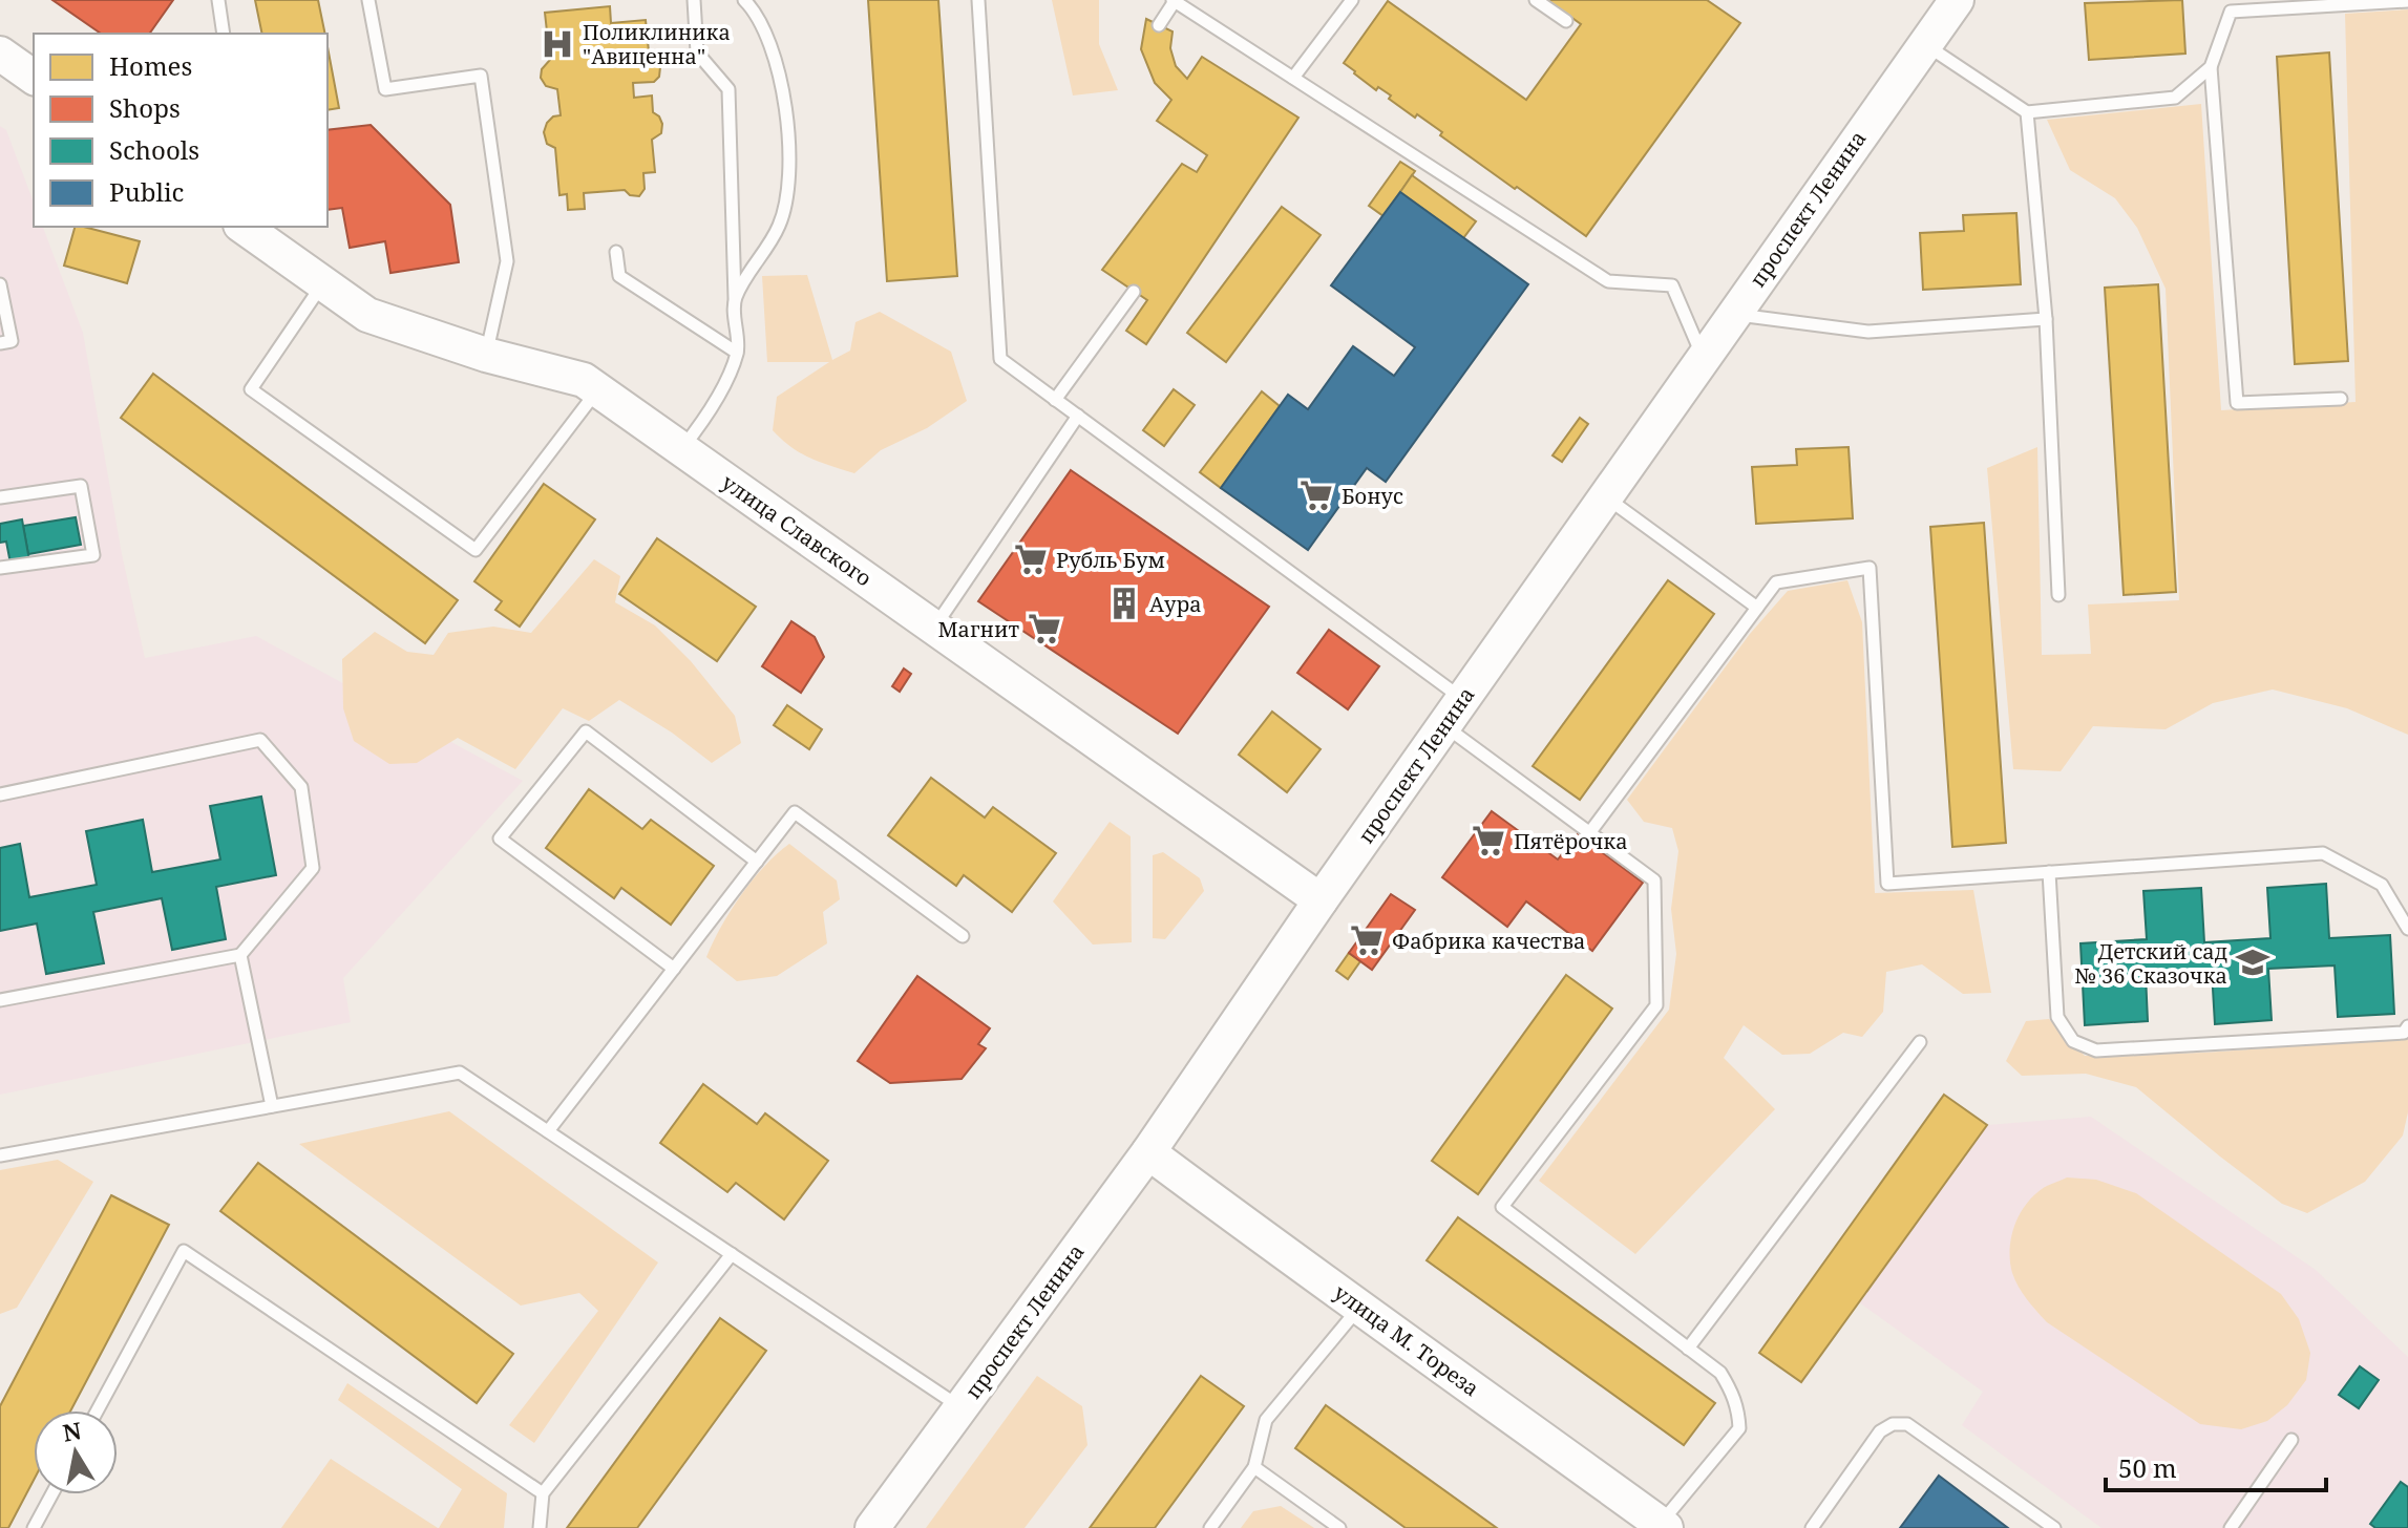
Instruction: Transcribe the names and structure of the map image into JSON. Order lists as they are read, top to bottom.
{
  "streets": {
    "street": ["проспект Ленина", "улица Славского", "улица М. Тореза"]
  },
  "crossings": [
    ["проспект Ленина", "улица Славского"],
    ["проспект Ленина", "улица М. Тореза"]
  ],
  "places": {
    "hospital": ["Поликлиника \"Авиценна\""],
    "supermarket": [
      "Бонус",
      "Рубль Бум",
      "Магнит",
      "Пятёрочка",
      "Фабрика качества"
    ],
    "building": ["Аура"],
    "school or university": ["Детский сад № 36 Сказочка"]
  },
  "legend": [
    "Homes",
    "Shops",
    "Schools",
    "Public"
  ],
  "scale_bar": "50 m",
  "north": "top"
}
